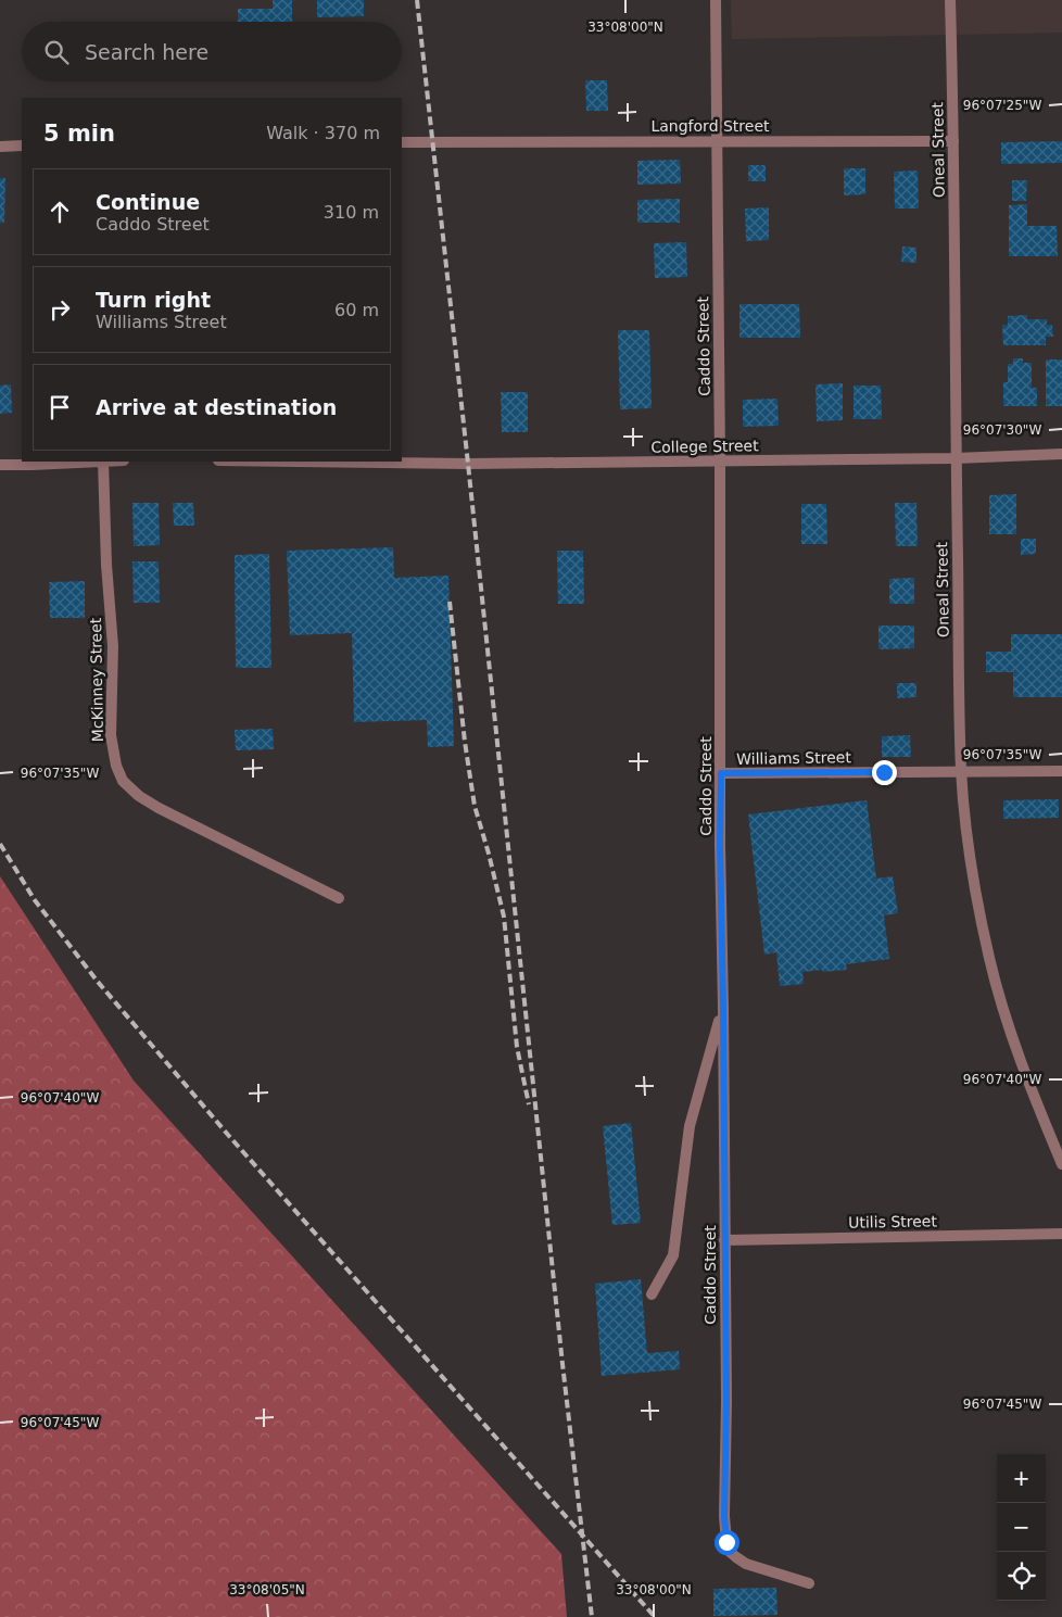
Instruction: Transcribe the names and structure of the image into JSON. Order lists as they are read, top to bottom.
{
  "streets": {
    "street": [
      "Langford Street",
      "Oneal Street",
      "Caddo Street",
      "College Street",
      "McKinney Street",
      "Williams Street",
      "Utilis Street"
    ]
  },
  "crossings": [
    ["Langford Street", "Oneal Street"],
    ["Langford Street", "Caddo Street"],
    ["Oneal Street", "College Street"],
    ["Oneal Street", "Williams Street"],
    ["Caddo Street", "College Street"],
    ["Caddo Street", "Williams Street"],
    ["Caddo Street", "Utilis Street"]
  ],
  "page": {
    "search": "Search here",
    "heading": ["5 min", "Walk · 370 m"],
    "list": [
      ["Continue", "Caddo Street", "310 m"],
      ["Turn right", "Williams Street", "60 m"],
      "Arrive at destination"
    ],
    "map_buttons": ["+", "−"]
  },
  "coordinates": [
    "33°08'00\"N",
    "96°07'25\"W",
    "96°07'30\"W",
    "96°07'35\"W",
    "96°07'40\"W",
    "96°07'45\"W",
    "33°08'05\"N"
  ]
}
